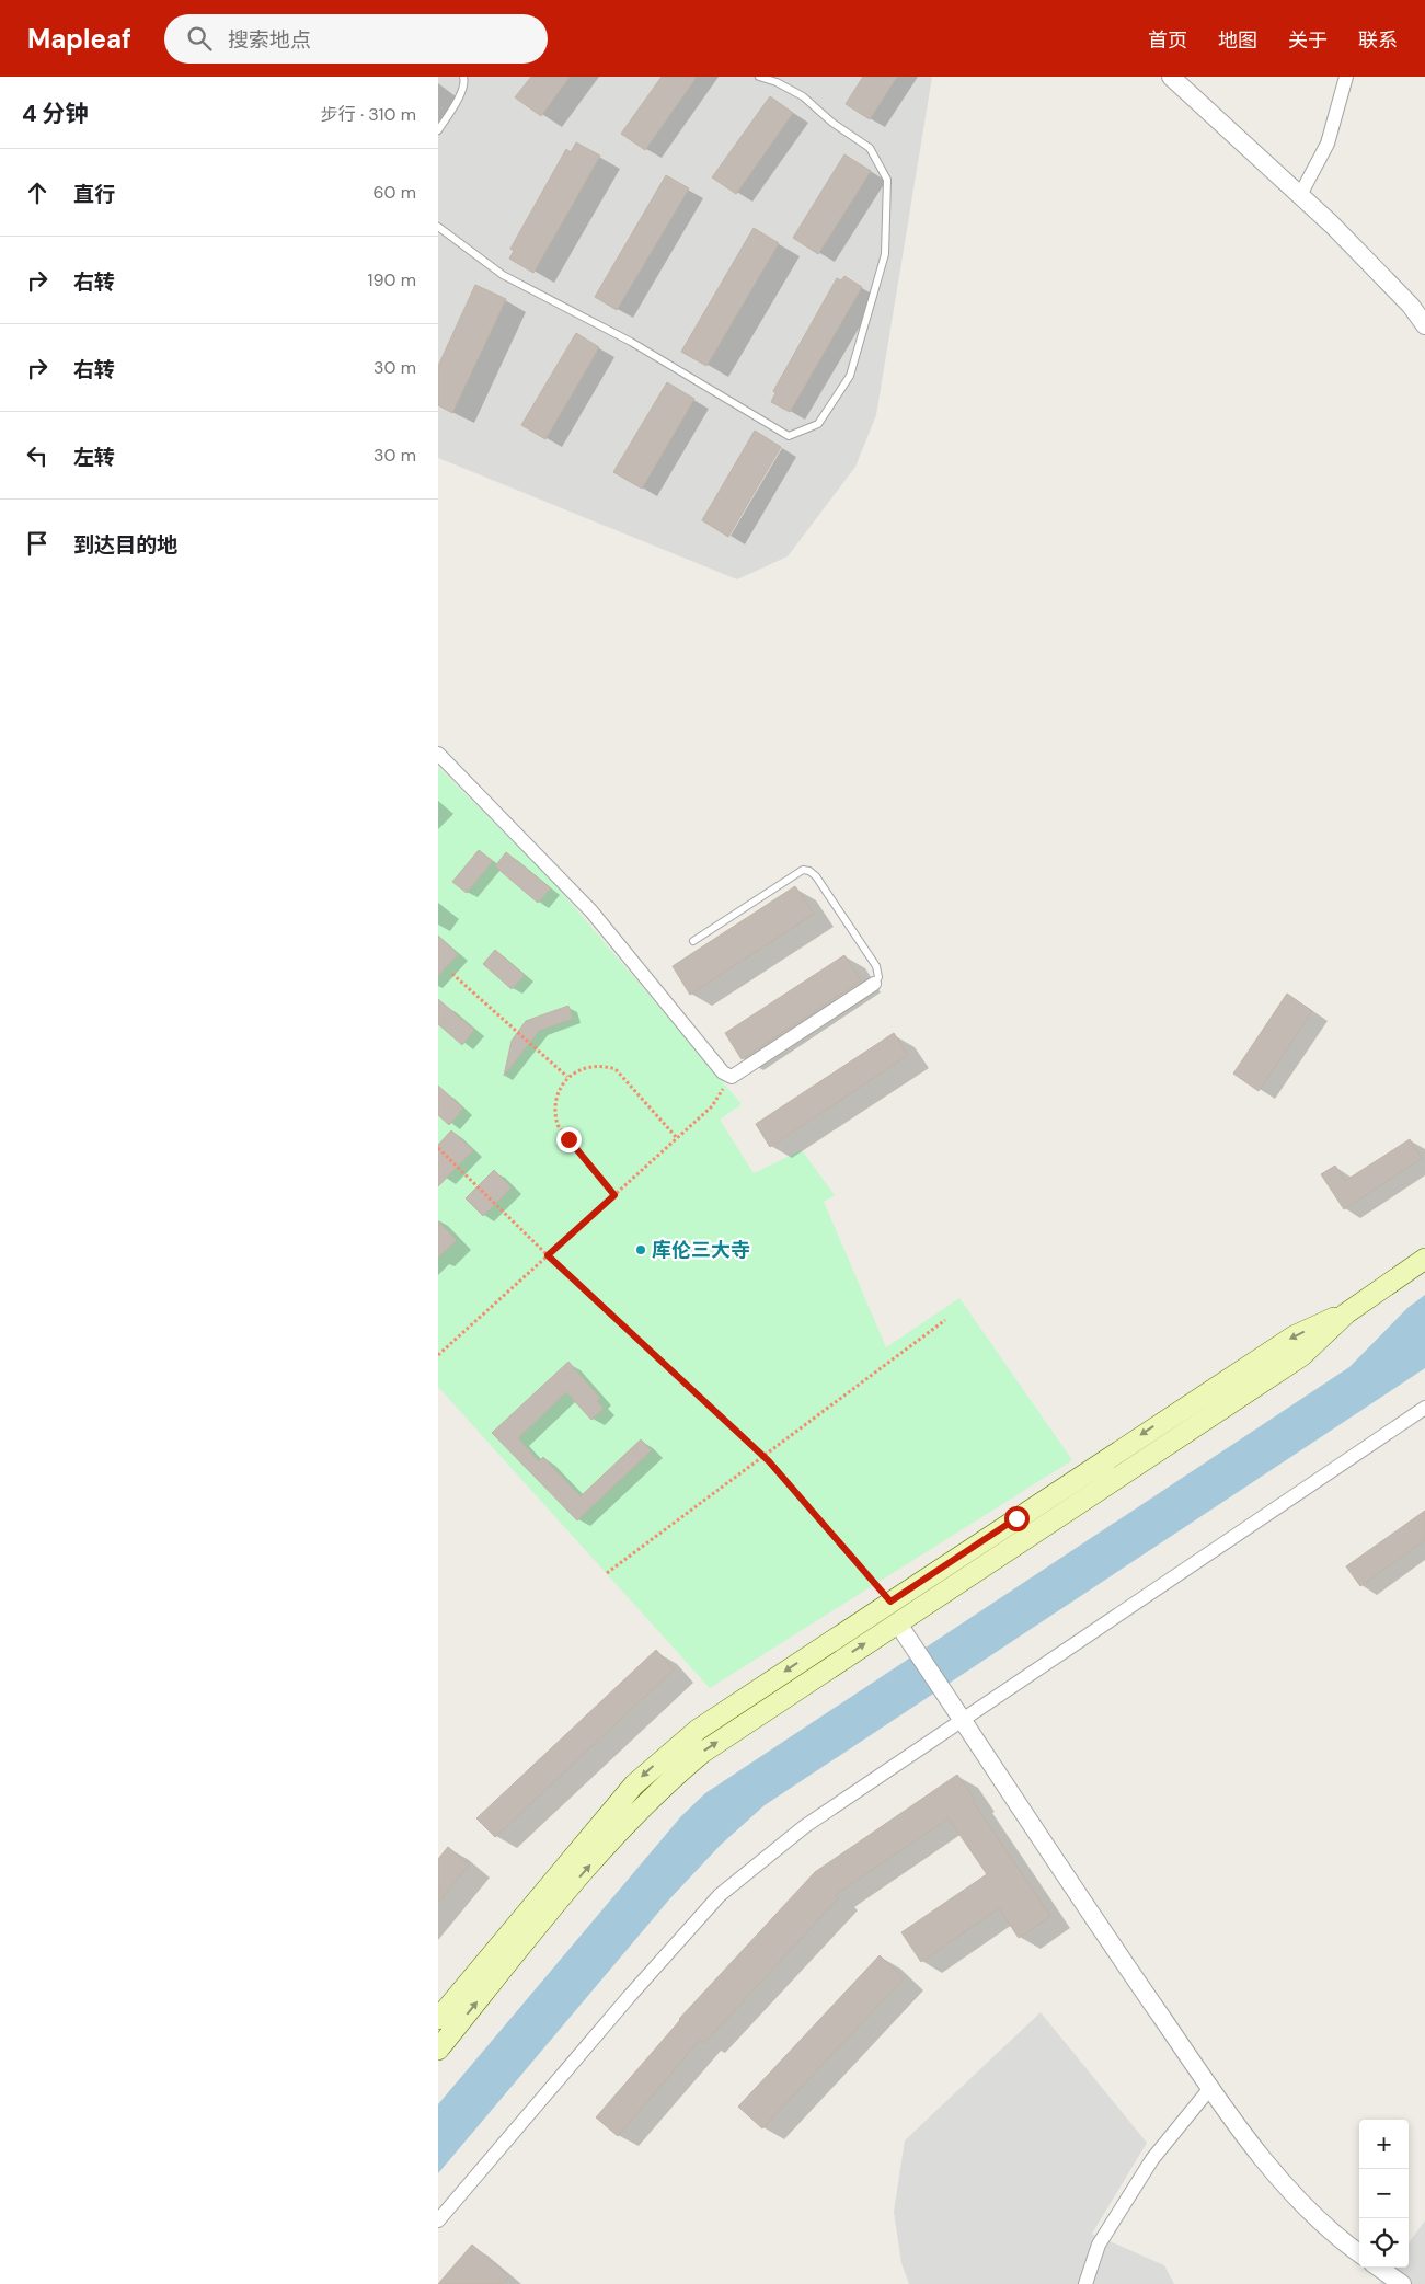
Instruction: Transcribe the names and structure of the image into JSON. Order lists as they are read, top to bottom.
{
  "places": ["库伦三大寺"],
  "page": {
    "header": "Mapleaf",
    "search": "搜索地点",
    "nav": [
      "首页",
      "地图",
      "关于",
      "联系"
    ],
    "heading": ["4 分钟", "步行 · 310 m"],
    "list": [
      ["直行", "60 m"],
      ["右转", "190 m"],
      ["右转", "30 m"],
      ["左转", "30 m"],
      "到达目的地"
    ],
    "map_buttons": ["+", "−"]
  }
}
